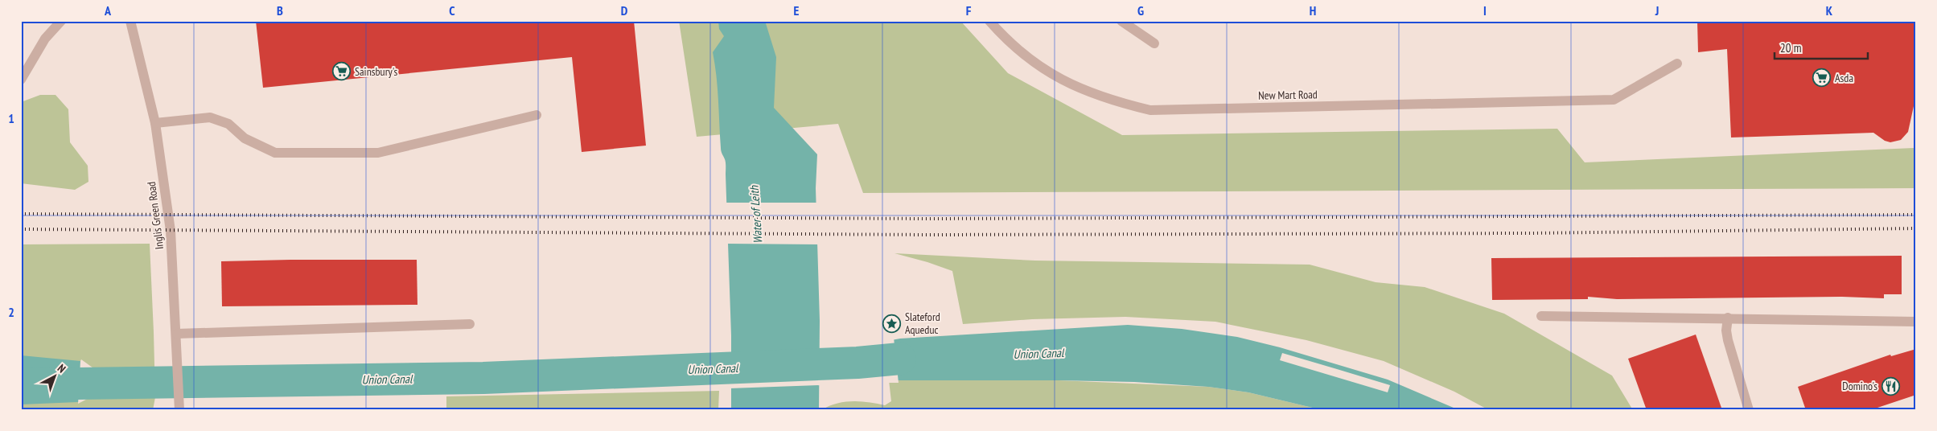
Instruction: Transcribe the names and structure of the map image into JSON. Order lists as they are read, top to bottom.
{
  "streets": {
    "street": ["New Mart Road", "Inglis Green Road"]
  },
  "water": ["Water of Leith", "Union Canal"],
  "places": {
    "supermarket": ["Sainsbury's", "Asda"],
    "place": ["Slateford Aqueduc"],
    "restaurant": ["Domino's"]
  },
  "scale_bar": "20 m",
  "north": "top right",
  "grid": {
    "columns": [
      "A",
      "B",
      "C",
      "D",
      "E",
      "F",
      "G",
      "H",
      "I",
      "J",
      "K"
    ],
    "rows": ["1", "2"]
  }
}
